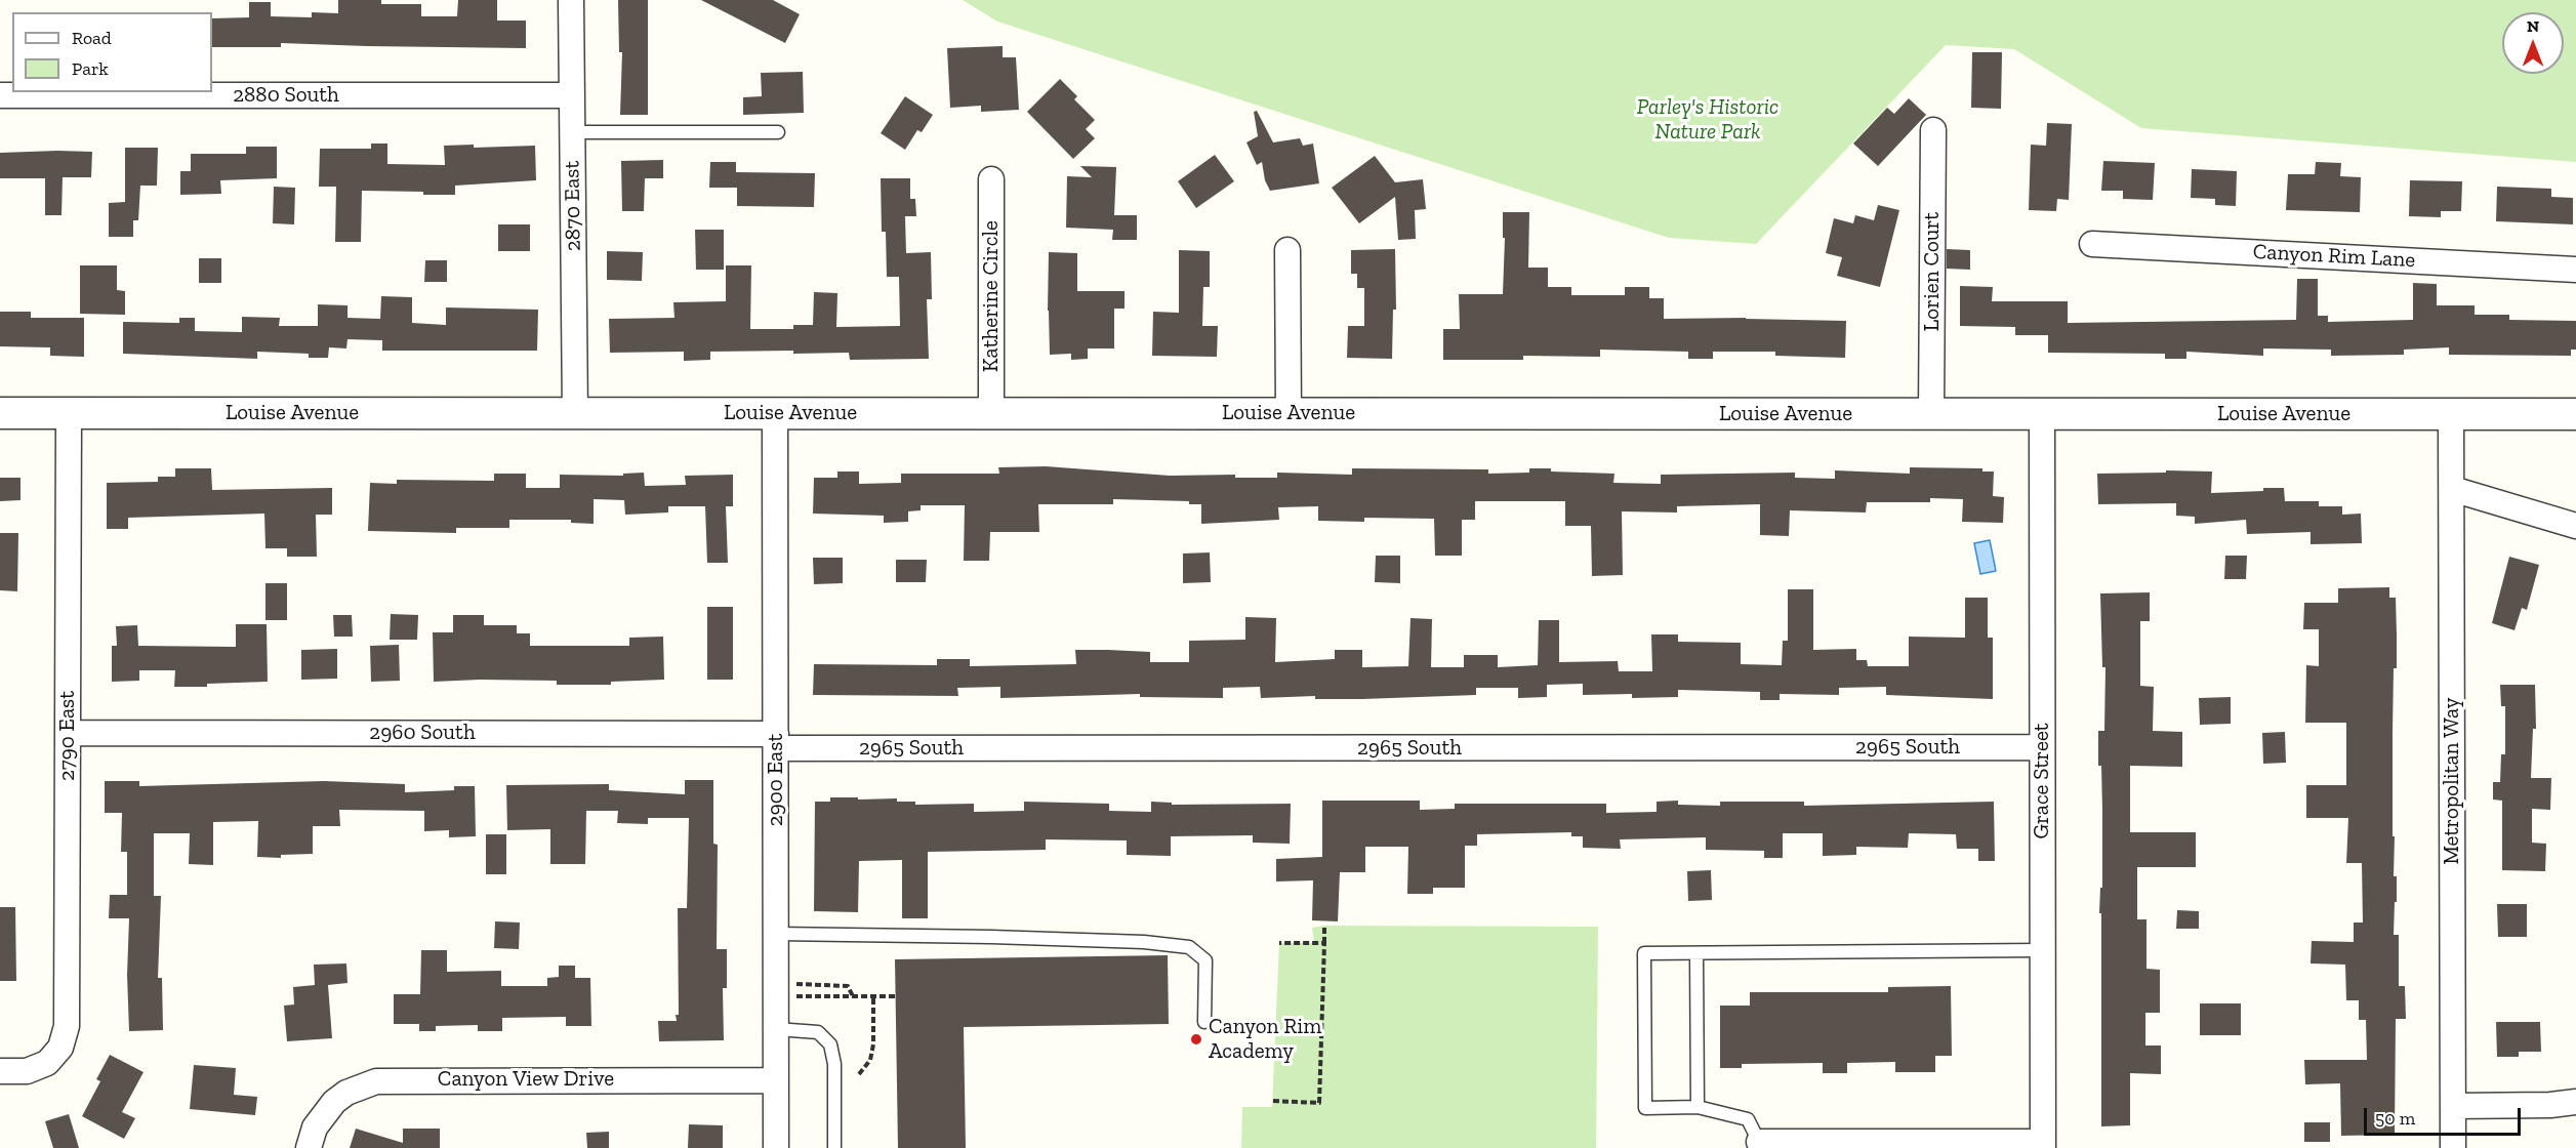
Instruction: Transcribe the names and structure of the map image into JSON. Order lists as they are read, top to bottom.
{
  "streets": {
    "street": [
      "2880 South",
      "2870 East",
      "Canyon Rim Lane",
      "Lorien Court",
      "Katherine Circle",
      "Louise Avenue",
      "2960 South",
      "2790 East",
      "2965 South",
      "2900 East",
      "Grace Street",
      "Metropolitan Way",
      "Canyon View Drive"
    ]
  },
  "crossings": [
    ["2880 South", "2870 East"],
    ["2870 East", "Louise Avenue"],
    ["Lorien Court", "Louise Avenue"],
    ["Katherine Circle", "Louise Avenue"],
    ["Louise Avenue", "2790 East"],
    ["Louise Avenue", "2900 East"],
    ["Louise Avenue", "Grace Street"],
    ["Louise Avenue", "Metropolitan Way"],
    ["2960 South", "2790 East"],
    ["2960 South", "2965 South"],
    ["2960 South", "2900 East"],
    ["2965 South", "2900 East"],
    ["2965 South", "Grace Street"],
    ["2900 East", "Canyon View Drive"]
  ],
  "parks": ["Parley's Historic Nature Park"],
  "places": ["Canyon Rim Academy"],
  "legend": ["Road", "Park"],
  "scale_bar": "50 m",
  "north": "top"
}
